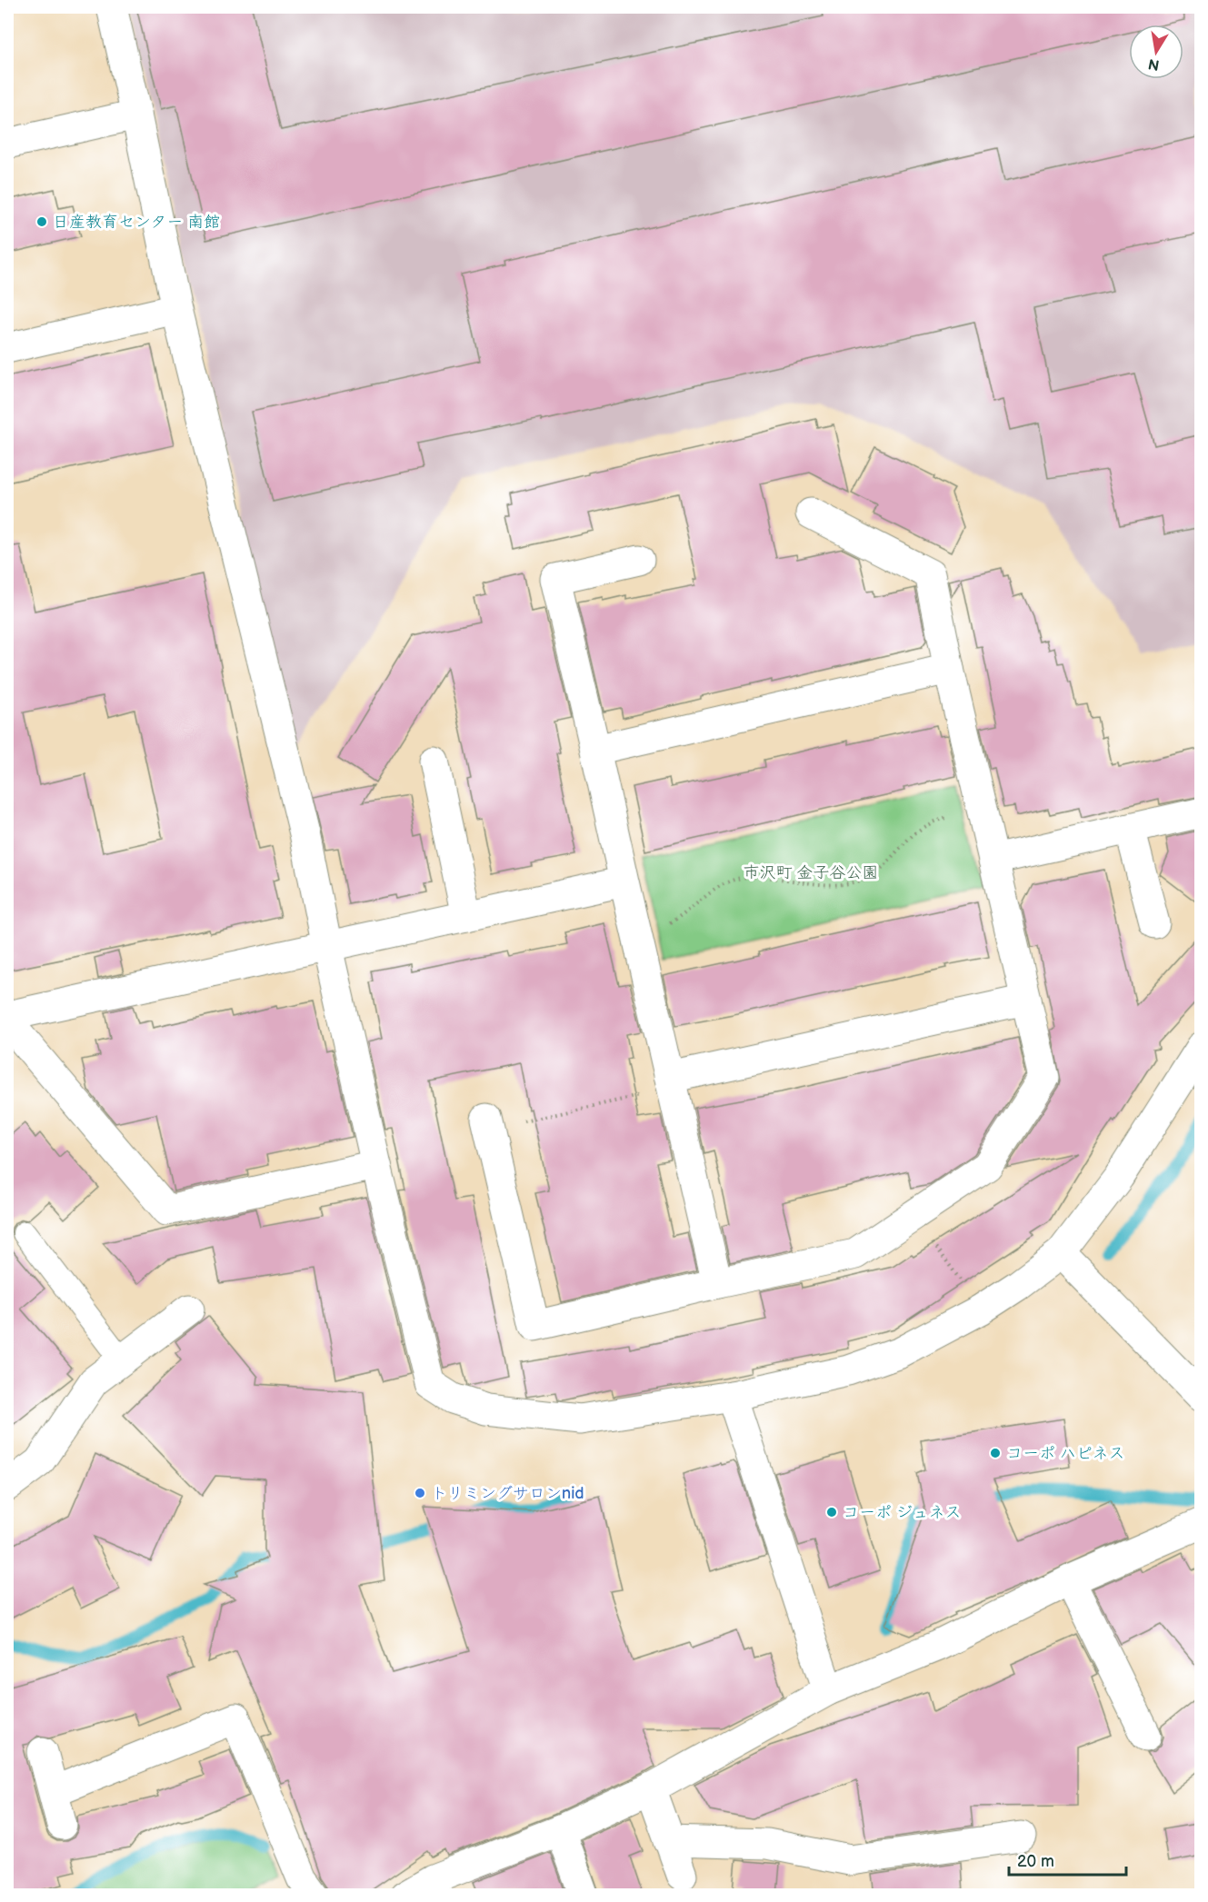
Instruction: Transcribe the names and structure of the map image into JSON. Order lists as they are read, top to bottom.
{
  "parks": ["市沢町 金子谷公園"],
  "places": [
    "日産教育センター 南館",
    "コーポ ハピネス",
    "トリミングサロンnid",
    "コーポ ジュネス"
  ],
  "scale_bar": "20 m",
  "north": "bottom"
}
